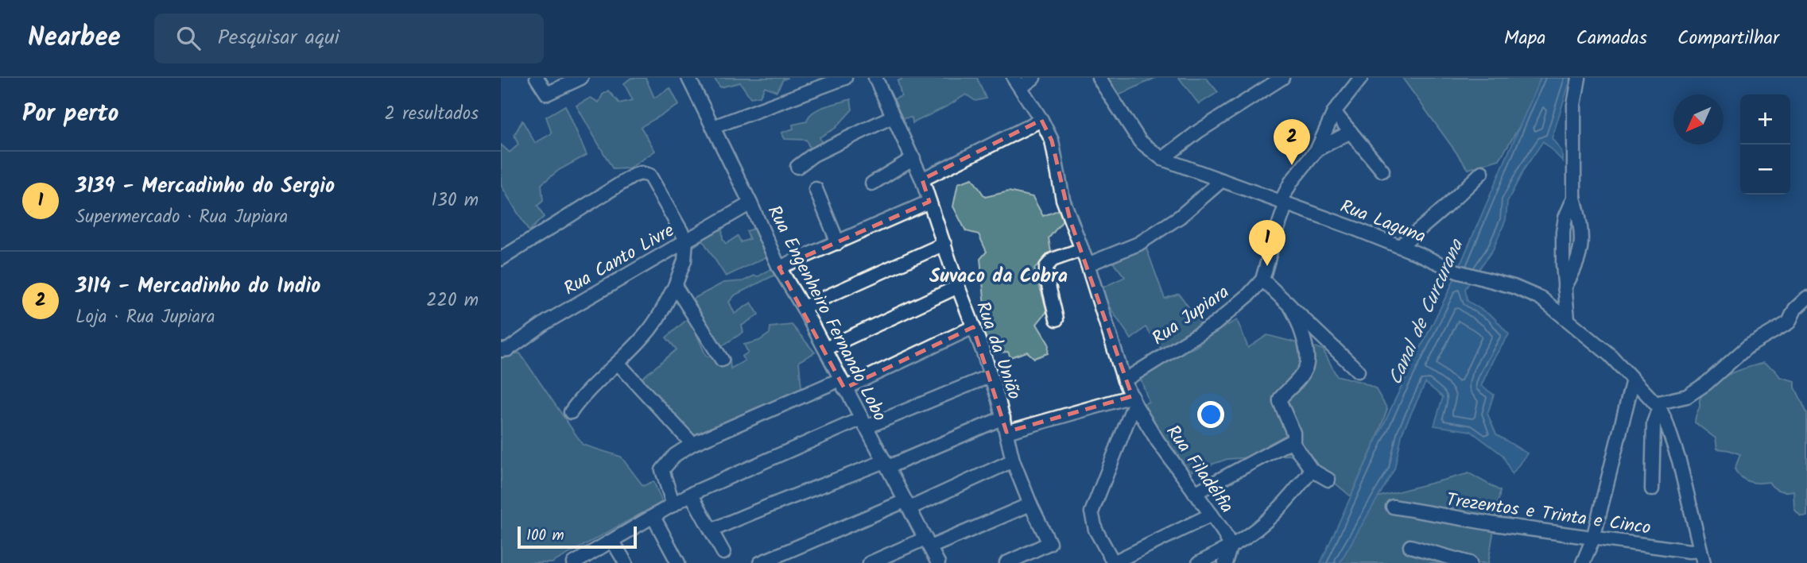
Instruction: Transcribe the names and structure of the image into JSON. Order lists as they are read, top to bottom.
{
  "streets": {
    "street": [
      "Rua Laguna",
      "Rua Canto Livre",
      "Rua Engenheiro Fernando Lobo",
      "Rua Jupiara",
      "Rua da União",
      "Rua Filadélfia",
      "Trezentos e Trinta e Cinco"
    ]
  },
  "crossings": [
    ["Rua Laguna", "Rua Jupiara"],
    ["Rua Laguna", "Trezentos e Trinta e Cinco"],
    ["Rua Canto Livre", "Rua Engenheiro Fernando Lobo"],
    ["Rua Jupiara", "Rua Filadélfia"]
  ],
  "districts": ["Suvaco da Cobra"],
  "water": ["Canal de Curcurana"],
  "scale_bar": "100 m",
  "north": "bottom left",
  "page": {
    "header": "Nearbee",
    "search": "Pesquisar aqui",
    "nav": ["Mapa", "Camadas", "Compartilhar"],
    "heading": ["Por perto", "2 resultados"],
    "map_buttons": ["+", "−"],
    "pins": ["2", "1"],
    "list": [
      {
        "mark": "1",
        "name": "3139 - Mercadinho do Sergio",
        "note": "Supermercado · Rua Jupiara",
        "value": "130 m"
      },
      {
        "mark": "2",
        "name": "3114 - Mercadinho do Indio",
        "note": "Loja · Rua Jupiara",
        "value": "220 m"
      }
    ],
    "scale": "100 m"
  }
}
